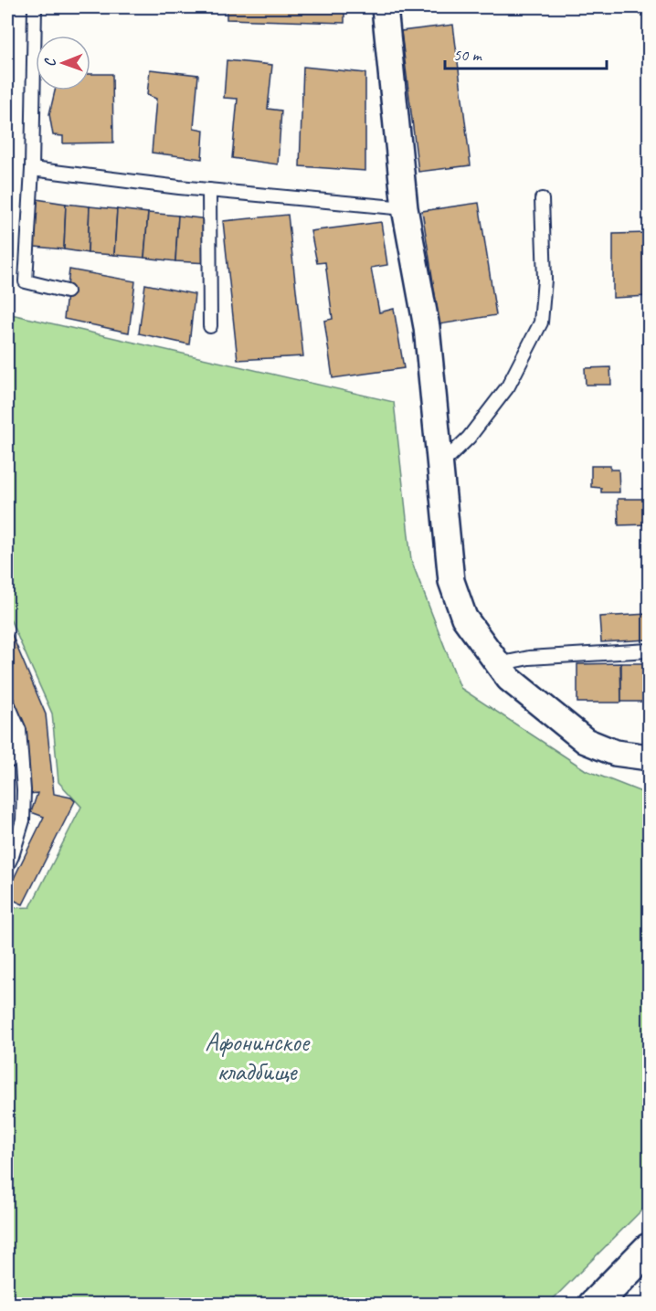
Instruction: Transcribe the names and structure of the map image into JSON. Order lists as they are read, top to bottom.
{
  "parks": ["Афонинское кладбище"],
  "scale_bar": "50 m",
  "north": "left"
}
